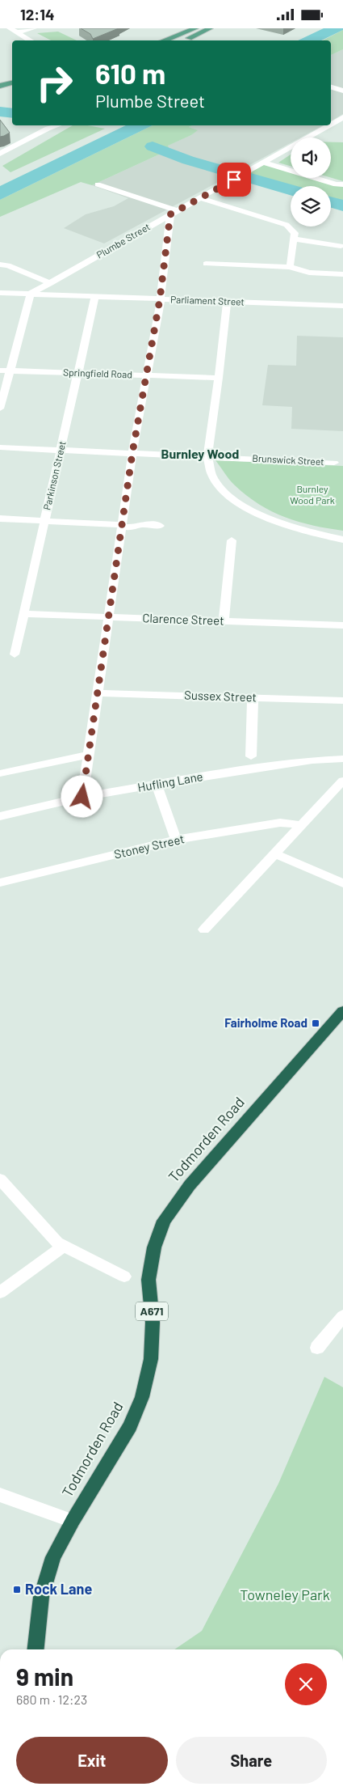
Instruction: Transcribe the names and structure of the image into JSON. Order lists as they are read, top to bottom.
{
  "streets": {
    "highway": ["Todmorden Road", "A671"],
    "street": [
      "Plumbe Street",
      "Parliament Street",
      "Springfield Road",
      "Brunswick Street",
      "Parkinson Street",
      "Clarence Street",
      "Sussex Street",
      "Hufling Lane",
      "Stoney Street"
    ]
  },
  "crossings": [
    ["Plumbe Street", "Parliament Street"],
    ["Parliament Street", "Parkinson Street"],
    ["Springfield Road", "Parkinson Street"],
    ["Brunswick Street", "Parkinson Street"],
    ["Parkinson Street", "Clarence Street"]
  ],
  "districts": ["Burnley Wood"],
  "parks": ["Burnley Wood Park", "Towneley Park"],
  "places": {
    "transit": ["Fairholme Road", "Rock Lane"]
  },
  "page": {
    "status": "12:14",
    "turn": ["610 m", "Plumbe Street"],
    "heading": ["9 min", "680 m · 12:23"],
    "buttons": ["Exit", "Share"]
  }
}
